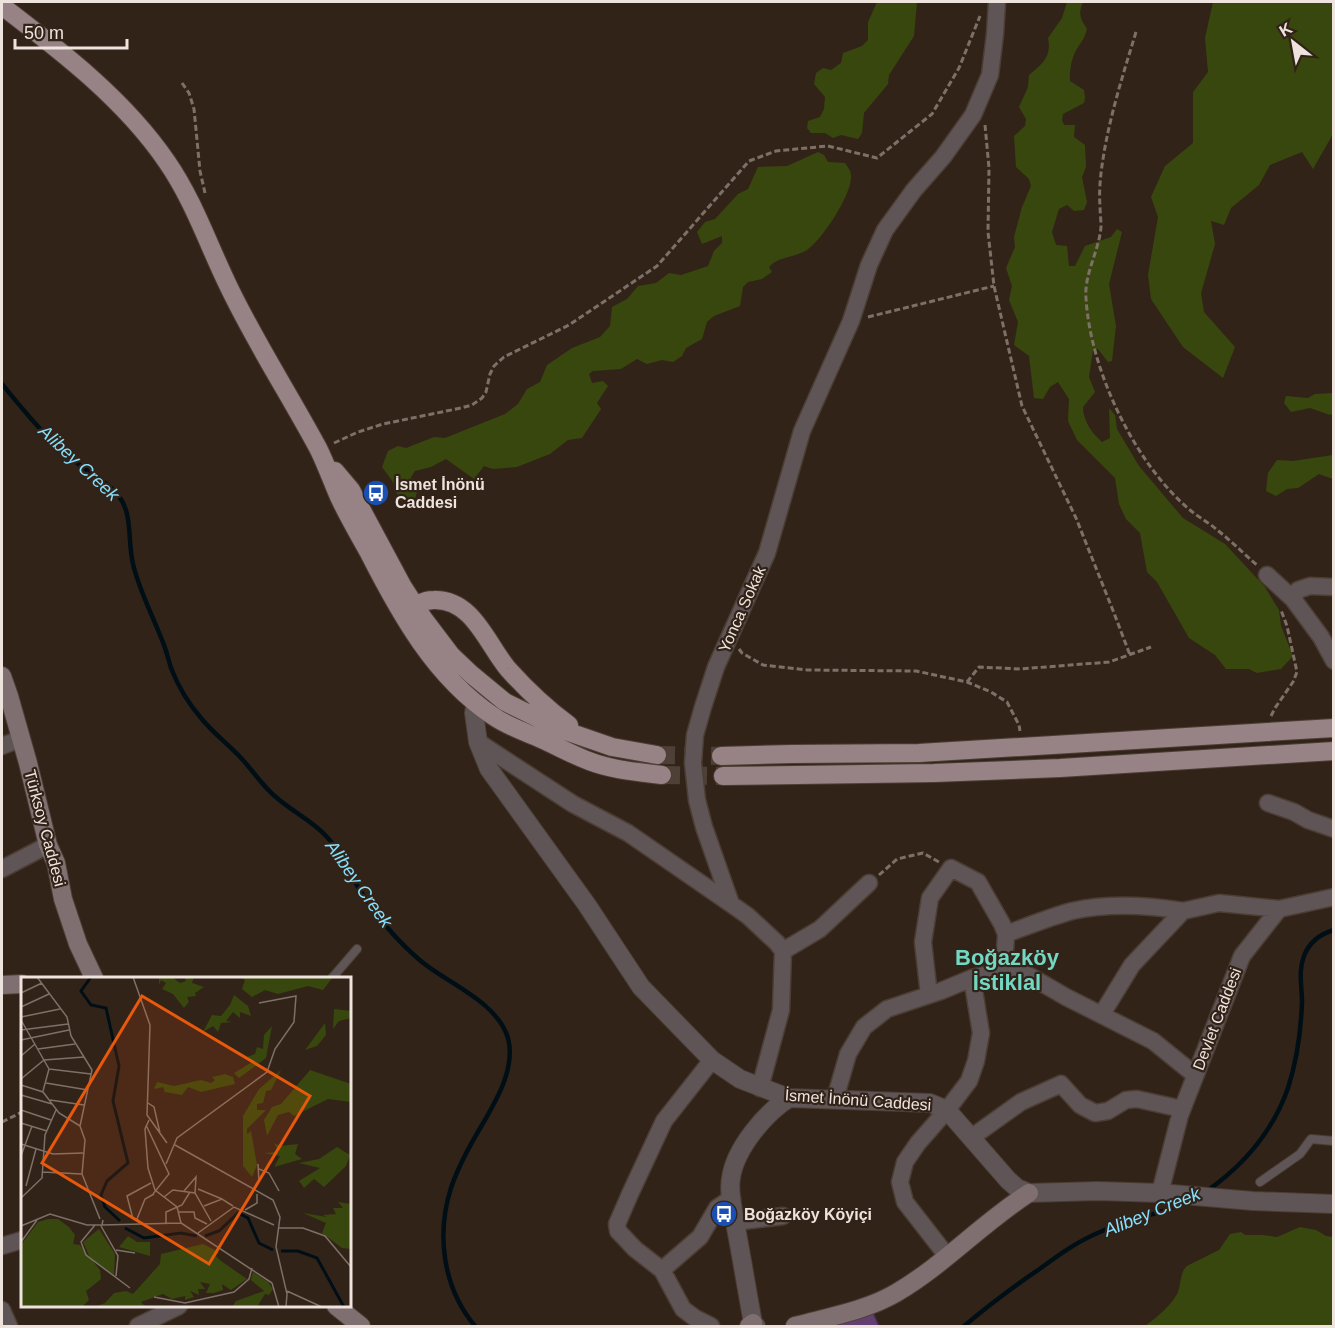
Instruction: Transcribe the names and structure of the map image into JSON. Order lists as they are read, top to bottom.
{
  "streets": {
    "main road": ["Türksoy Caddesi"],
    "street": ["Yonca Sokak", "Devlet Caddesi", "İsmet İnönü Caddesi"]
  },
  "districts": ["Boğazköy İstiklal"],
  "water": ["Alibey Creek"],
  "places": {
    "bus stop": ["İsmet İnönü Caddesi", "Boğazköy Köyiçi"]
  },
  "scale_bar": "50 m",
  "north": "top left"
}
